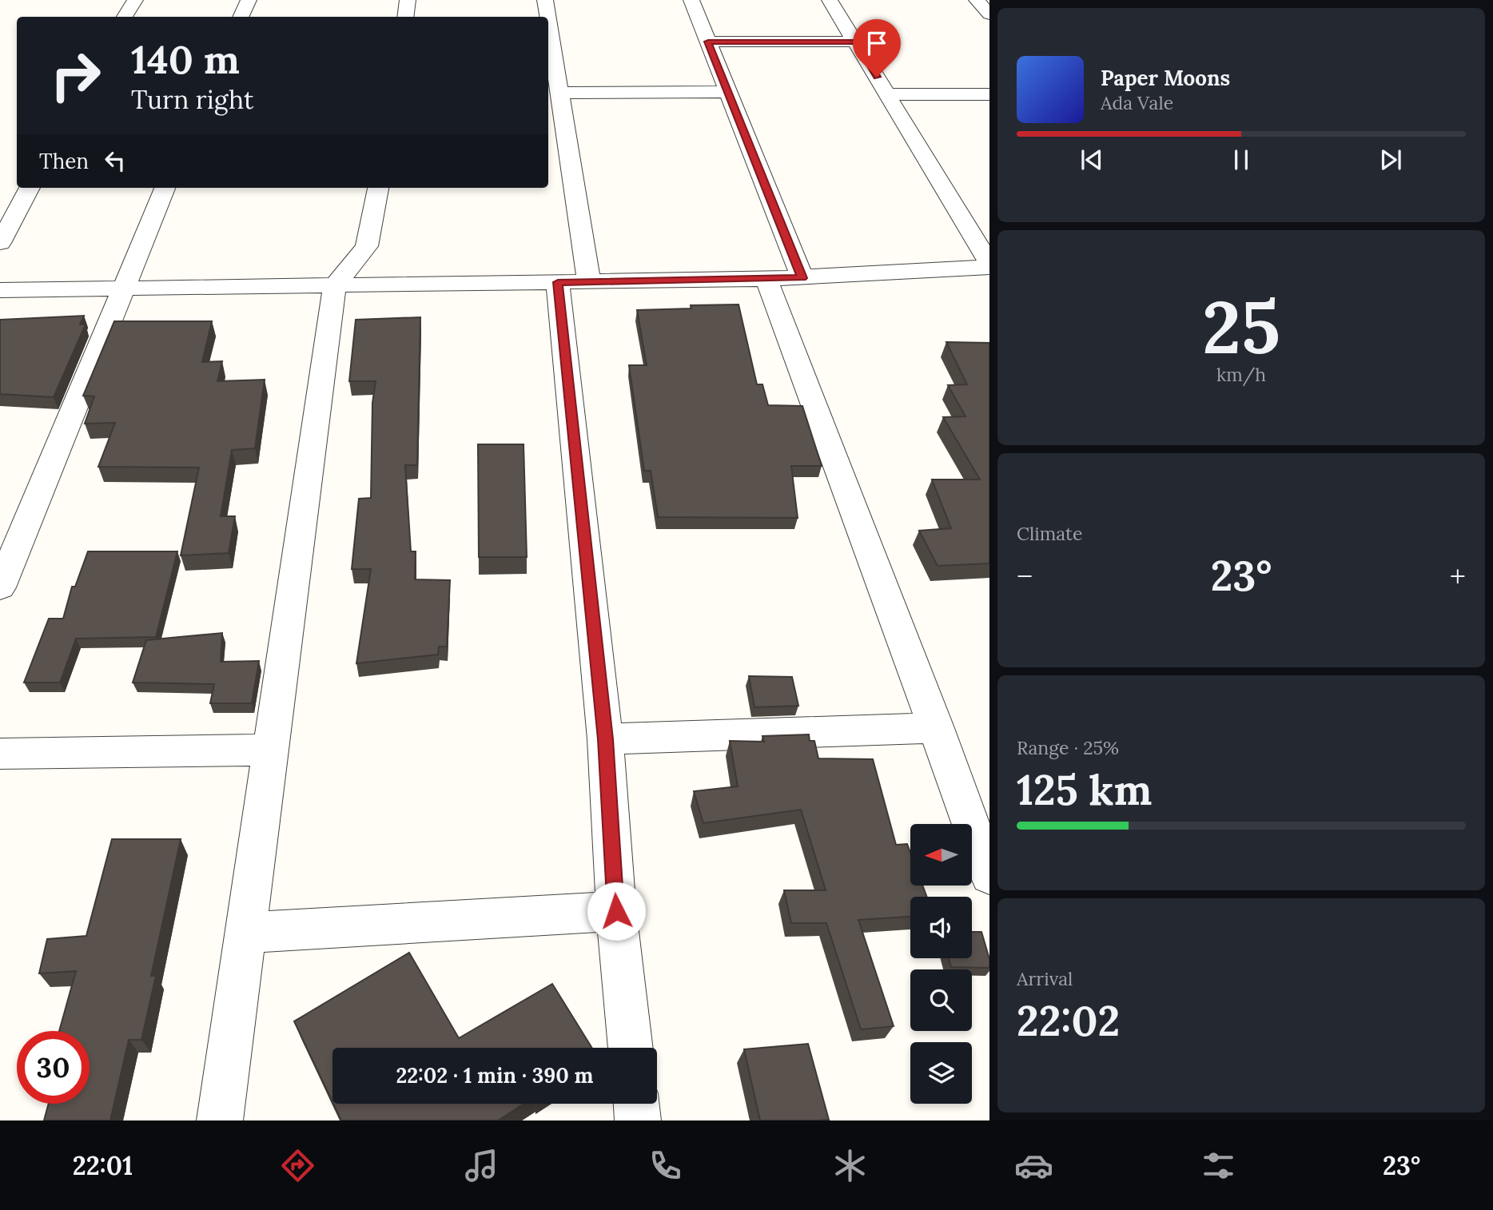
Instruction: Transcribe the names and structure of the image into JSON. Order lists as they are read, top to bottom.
{
  "north": "left",
  "page": {
    "turn": ["140 m", "Turn right"],
    "song": ["Paper Moons", "Ada Vale"],
    "then": "Then",
    "tile": [
      ["25", "km/h"],
      "Climate",
      ["Range · 25%", "125 km"],
      ["Arrival", "22:02"]
    ],
    "heat": ["−", "23°", "+"],
    "limit": "30",
    "trip": "22:02 · 1 min · 390 m",
    "tabs": ["22:01", "23°"]
  }
}
